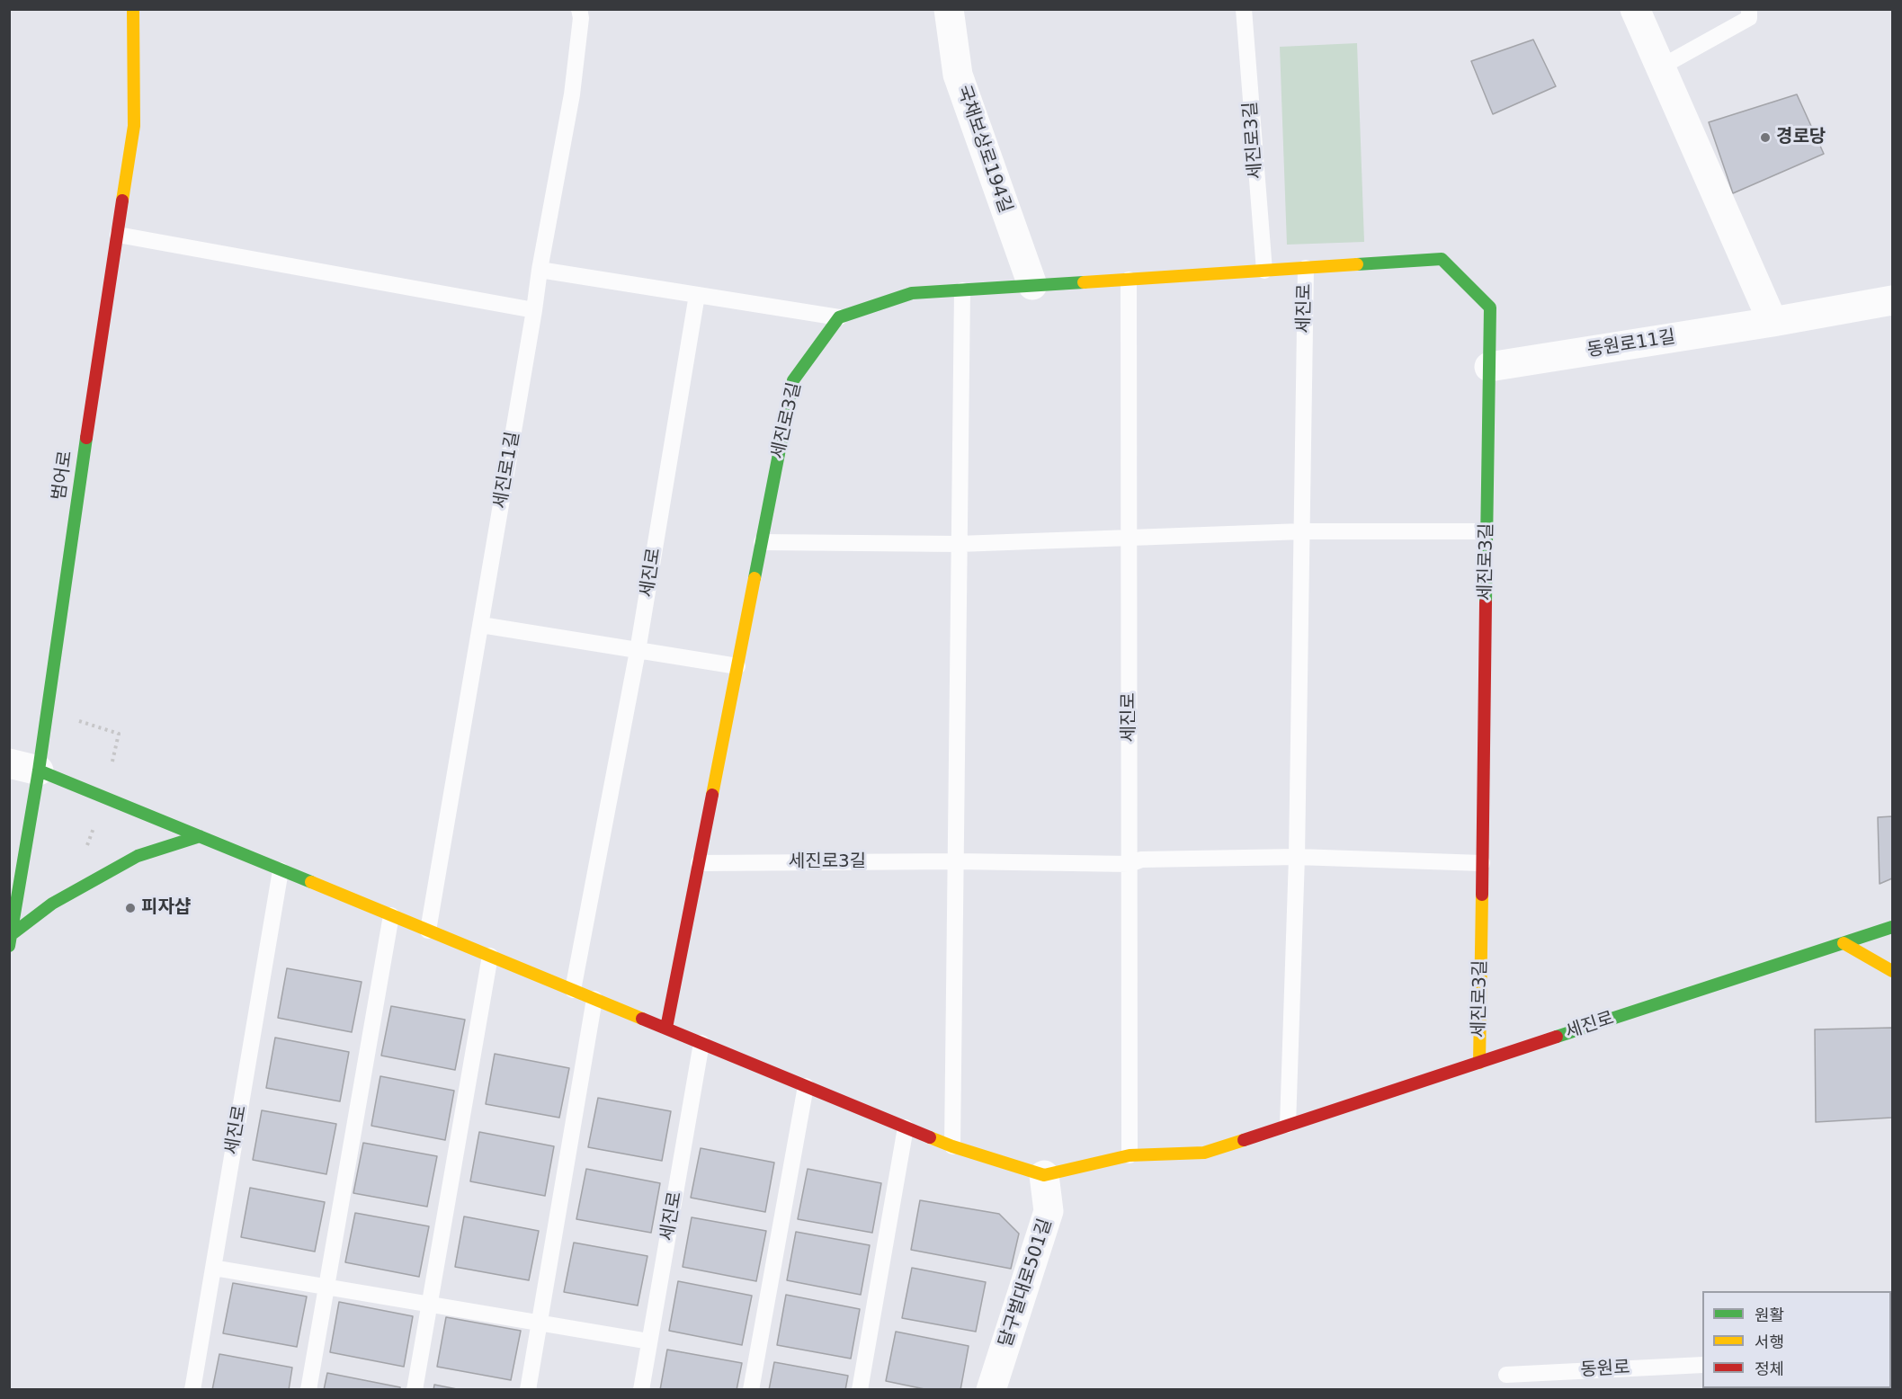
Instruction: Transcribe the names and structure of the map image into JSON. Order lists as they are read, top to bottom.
{
  "streets": {
    "street": [
      "세진로3길",
      "국채보상로194길",
      "세진로",
      "동원로11길",
      "범어로",
      "달구벌대로501길"
    ],
    "lane": ["세진로1길", "동원로"]
  },
  "crossings": [
    ["세진로3길", "국채보상로194길"],
    ["세진로3길", "세진로"],
    ["세진로3길", "동원로11길"],
    ["세진로", "세진로1길"],
    ["세진로", "범어로"],
    ["세진로", "달구벌대로501길"]
  ],
  "places": ["경로당", "피자샵"],
  "legend": ["원활", "서행", "정체"]
}
